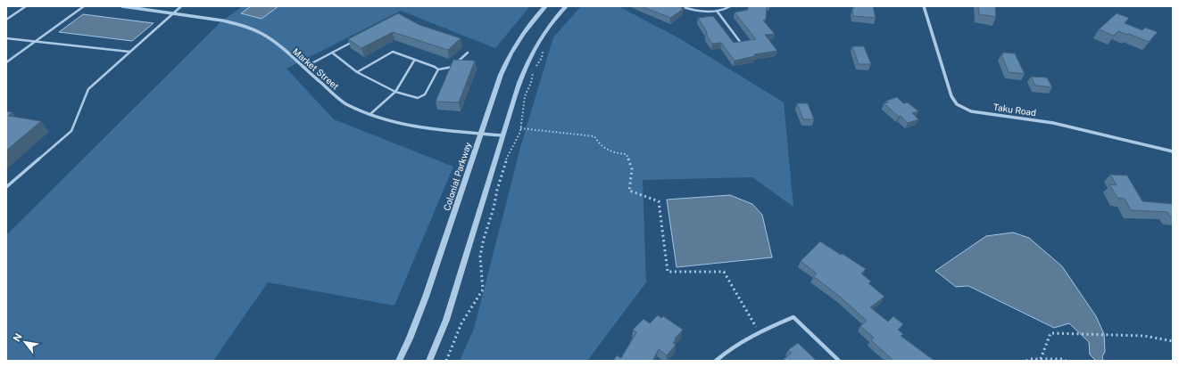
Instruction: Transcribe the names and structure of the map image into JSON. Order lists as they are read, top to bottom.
{
  "streets": {
    "street": ["Market Street", "Taku Road", "Colonial Parkway"]
  },
  "crossings": [
    ["Market Street", "Colonial Parkway"]
  ],
  "north": "top left"
}
